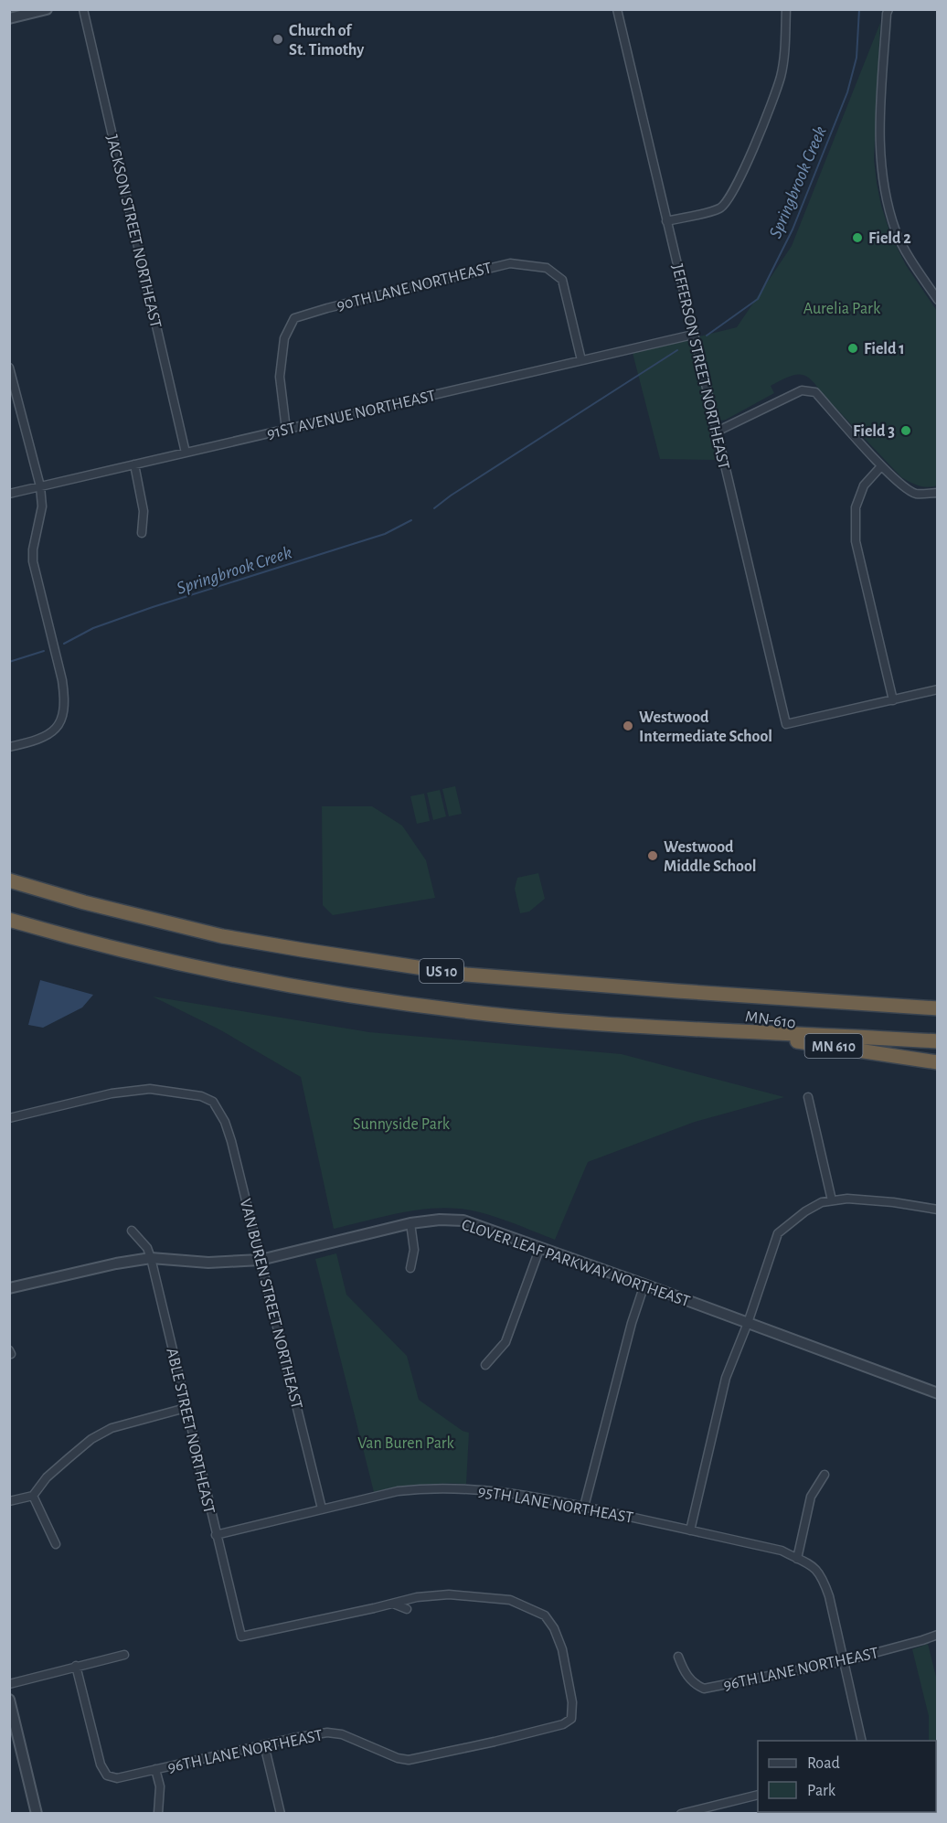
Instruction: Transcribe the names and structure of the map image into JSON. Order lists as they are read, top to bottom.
{
  "streets": {
    "highway": ["US 10", "MN-610", "MN 610"],
    "street": [
      "JACKSON STREET NORTHEAST",
      "90TH LANE NORTHEAST",
      "JEFFERSON STREET NORTHEAST",
      "91ST AVENUE NORTHEAST",
      "CLOVER LEAF PARKWAY NORTHEAST",
      "VAN BUREN STREET NORTHEAST",
      "ABLE STREET NORTHEAST",
      "95TH LANE NORTHEAST",
      "96TH LANE NORTHEAST"
    ]
  },
  "crossings": [
    ["JACKSON STREET NORTHEAST", "91ST AVENUE NORTHEAST"],
    ["90TH LANE NORTHEAST", "91ST AVENUE NORTHEAST"],
    ["JEFFERSON STREET NORTHEAST", "91ST AVENUE NORTHEAST"],
    ["US 10", "MN-610"],
    ["CLOVER LEAF PARKWAY NORTHEAST", "VAN BUREN STREET NORTHEAST"],
    ["CLOVER LEAF PARKWAY NORTHEAST", "ABLE STREET NORTHEAST"],
    ["VAN BUREN STREET NORTHEAST", "95TH LANE NORTHEAST"],
    ["ABLE STREET NORTHEAST", "95TH LANE NORTHEAST"],
    ["ABLE STREET NORTHEAST", "96TH LANE NORTHEAST"],
    ["95TH LANE NORTHEAST", "96TH LANE NORTHEAST"]
  ],
  "water": ["Springbrook Creek"],
  "parks": ["Aurelia Park", "Sunnyside Park", "Van Buren Park"],
  "places": [
    "Church of St. Timothy",
    "Field 2",
    "Field 1",
    "Field 3",
    "Westwood Intermediate School",
    "Westwood Middle School"
  ],
  "legend": ["Road", "Park"]
}
